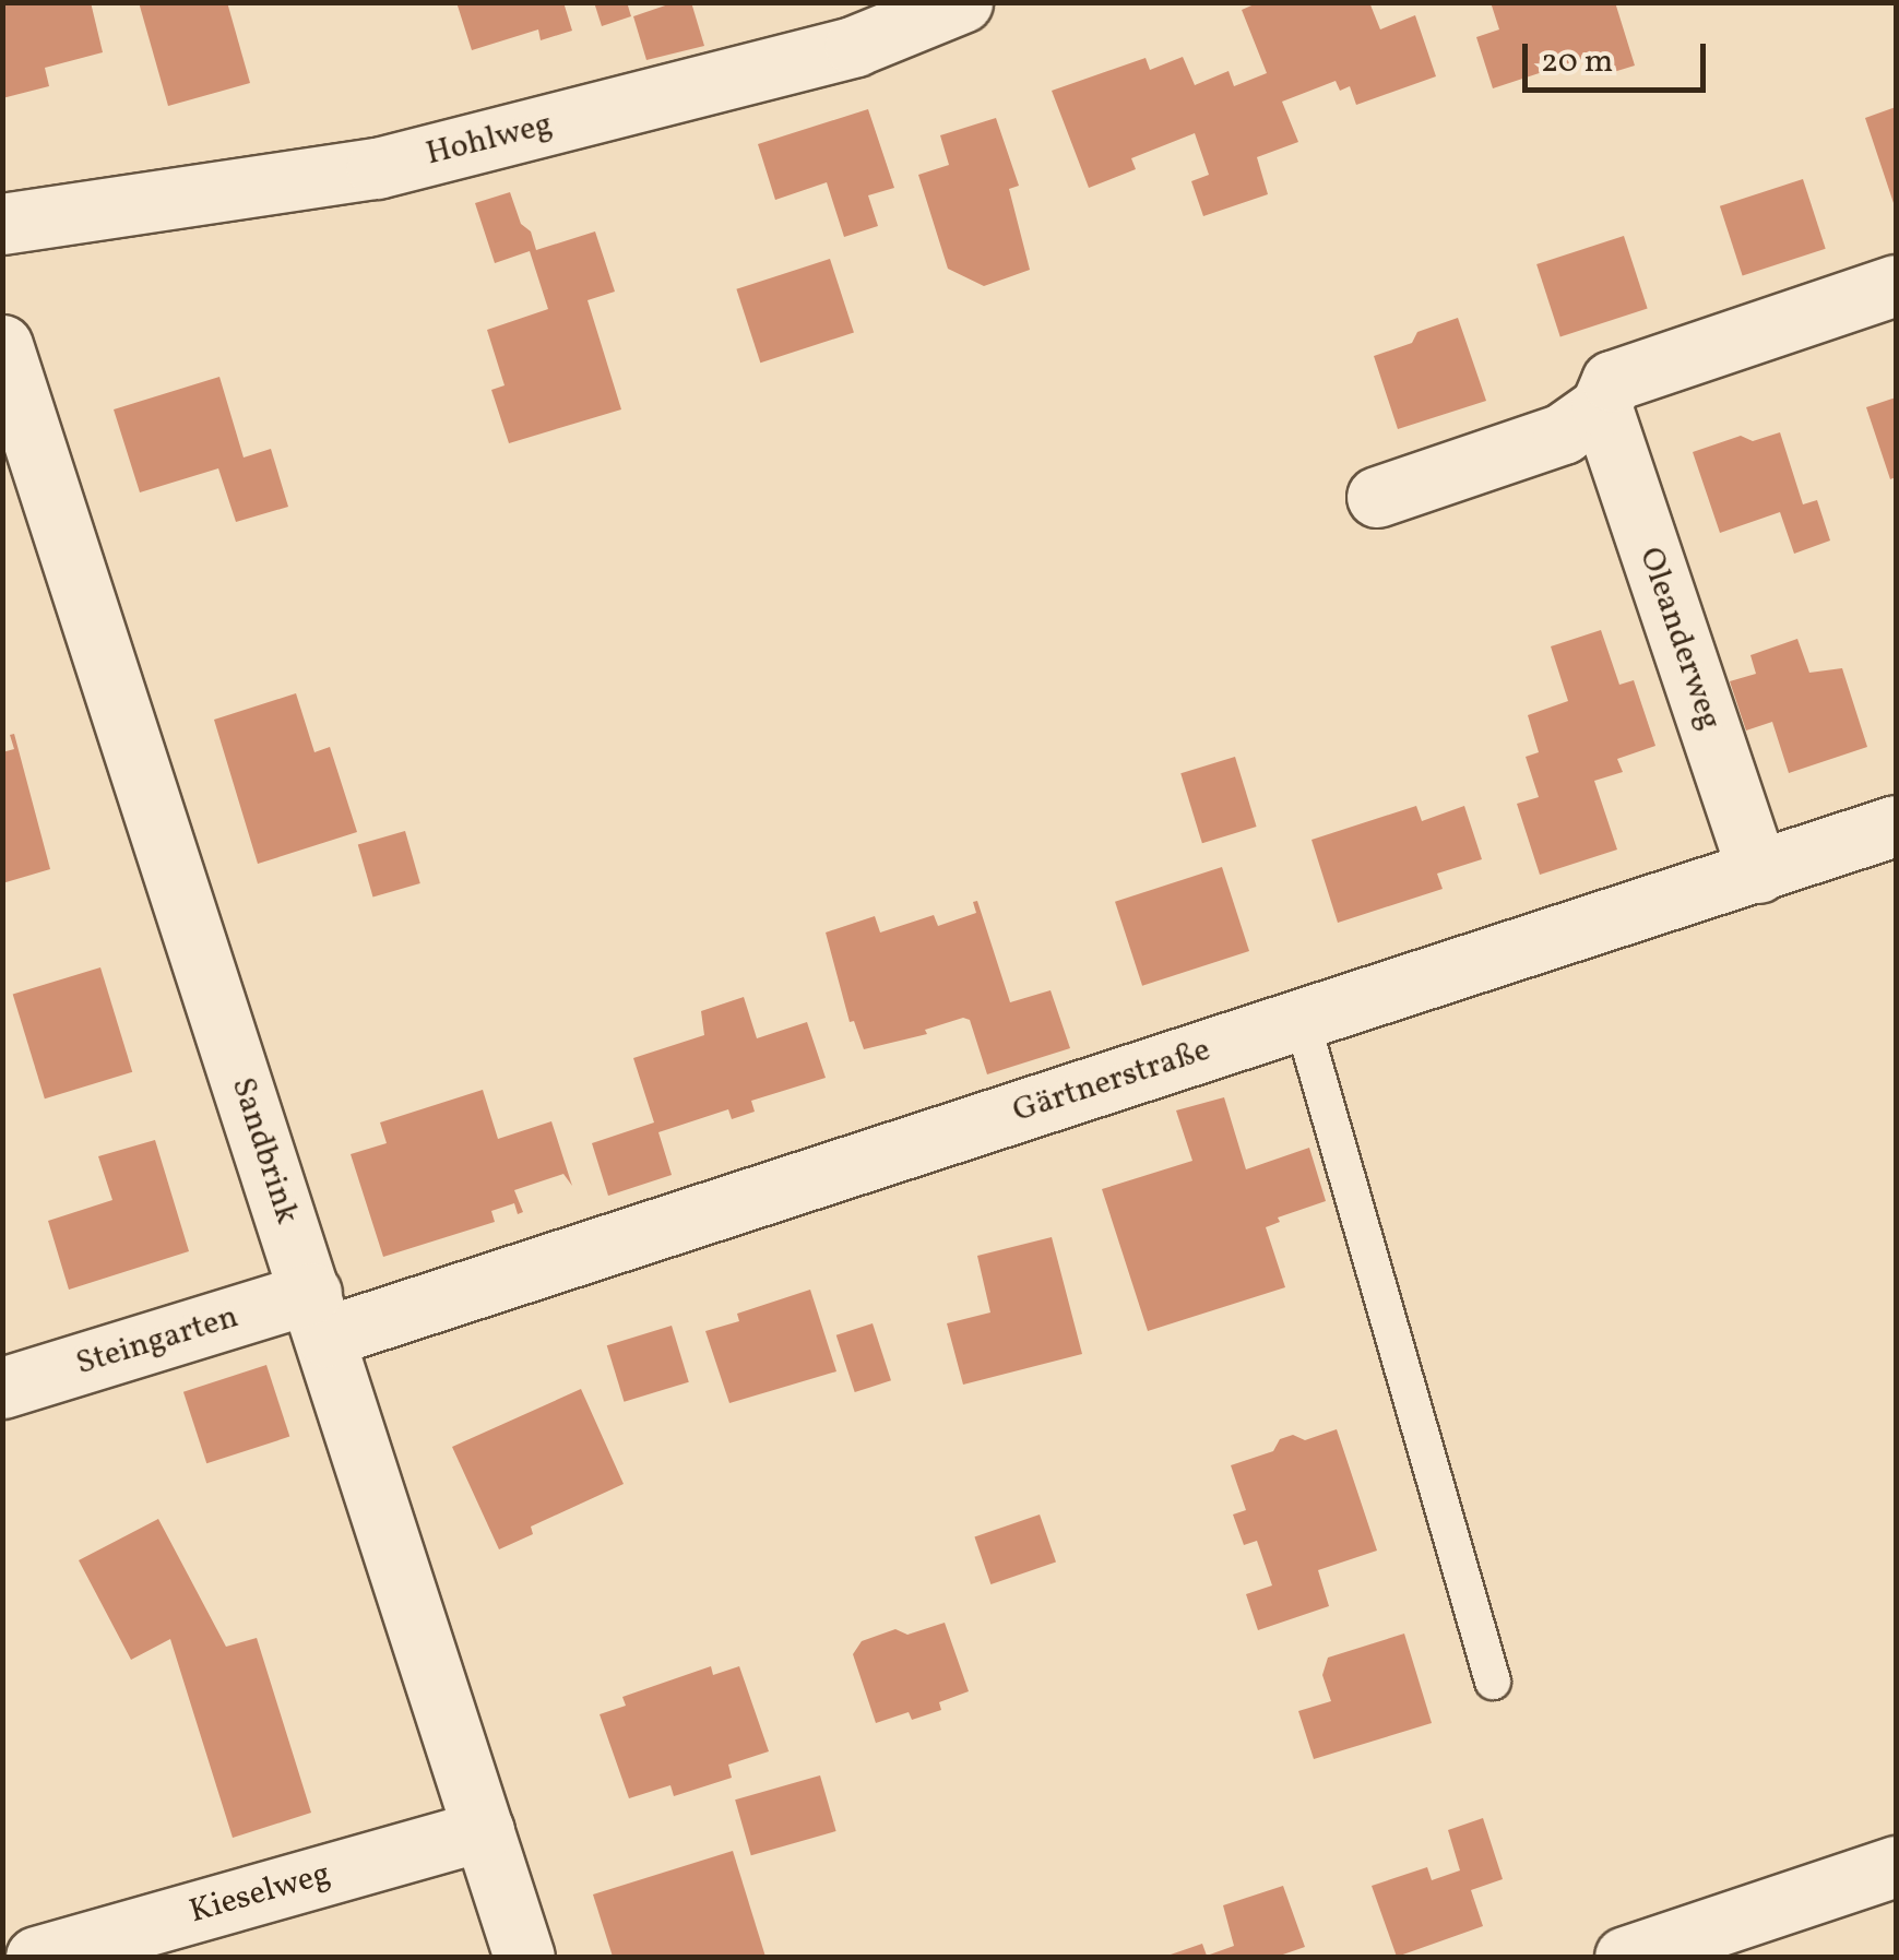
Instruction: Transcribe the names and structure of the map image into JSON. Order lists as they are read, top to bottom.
{
  "streets": {
    "street": [
      "Hohlweg",
      "Oleanderweg",
      "Gärtnerstraße",
      "Sandbrink",
      "Steingarten",
      "Kieselweg"
    ]
  },
  "crossings": [
    ["Oleanderweg", "Gärtnerstraße"],
    ["Gärtnerstraße", "Sandbrink"],
    ["Gärtnerstraße", "Steingarten"],
    ["Sandbrink", "Steingarten"],
    ["Sandbrink", "Kieselweg"]
  ],
  "scale_bar": "20 m"
}
